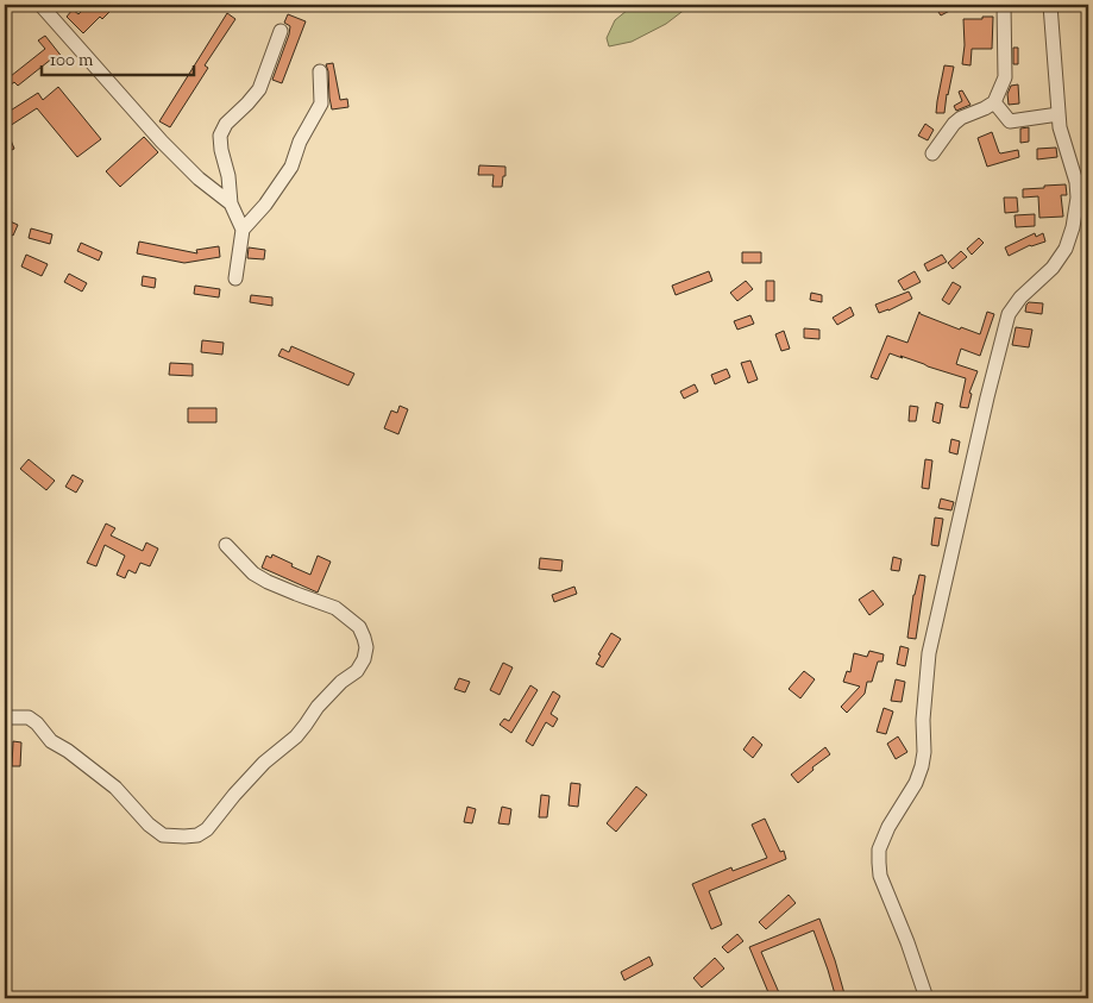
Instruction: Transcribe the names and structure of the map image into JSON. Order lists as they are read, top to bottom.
{
  "scale_bar": "100 m"
}
